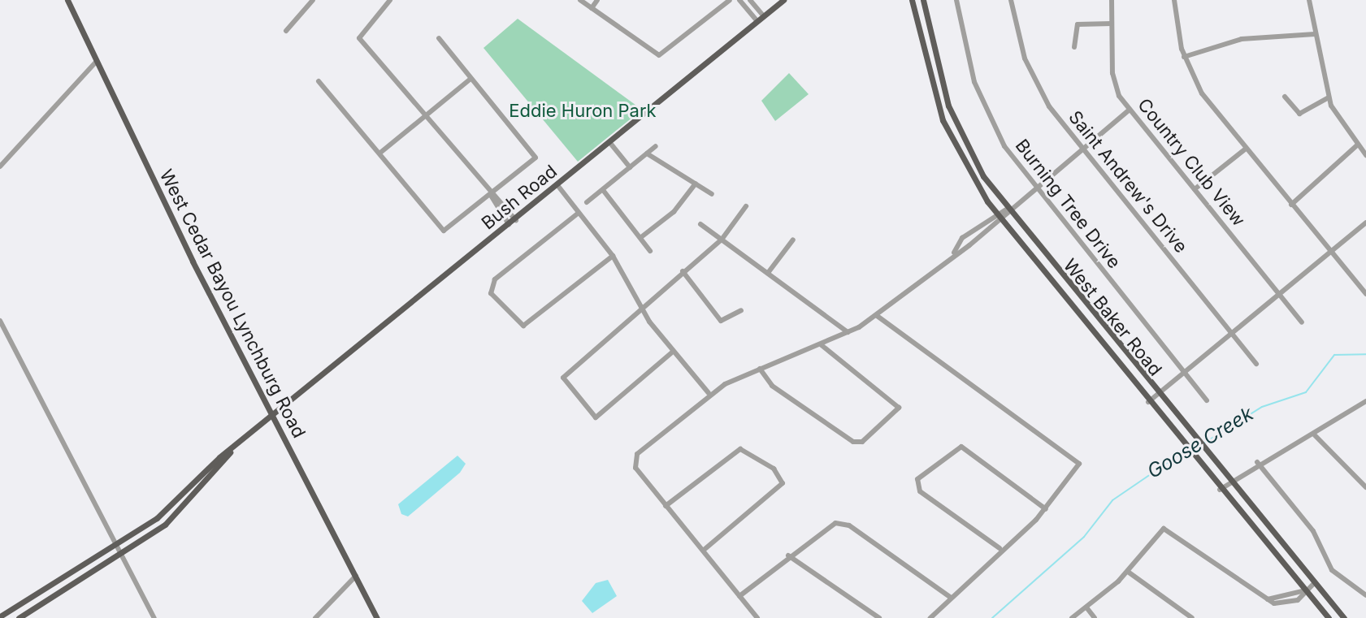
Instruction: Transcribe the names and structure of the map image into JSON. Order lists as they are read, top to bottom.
{
  "streets": {
    "main road": ["Bush Road", "West Cedar Bayou Lynchburg Road", "West Baker Road"],
    "street": ["Country Club View", "Saint Andrew's Drive", "Burning Tree Drive"]
  },
  "crossings": [
    ["Bush Road", "West Cedar Bayou Lynchburg Road"]
  ],
  "water": ["Goose Creek"],
  "parks": ["Eddie Huron Park"]
}
